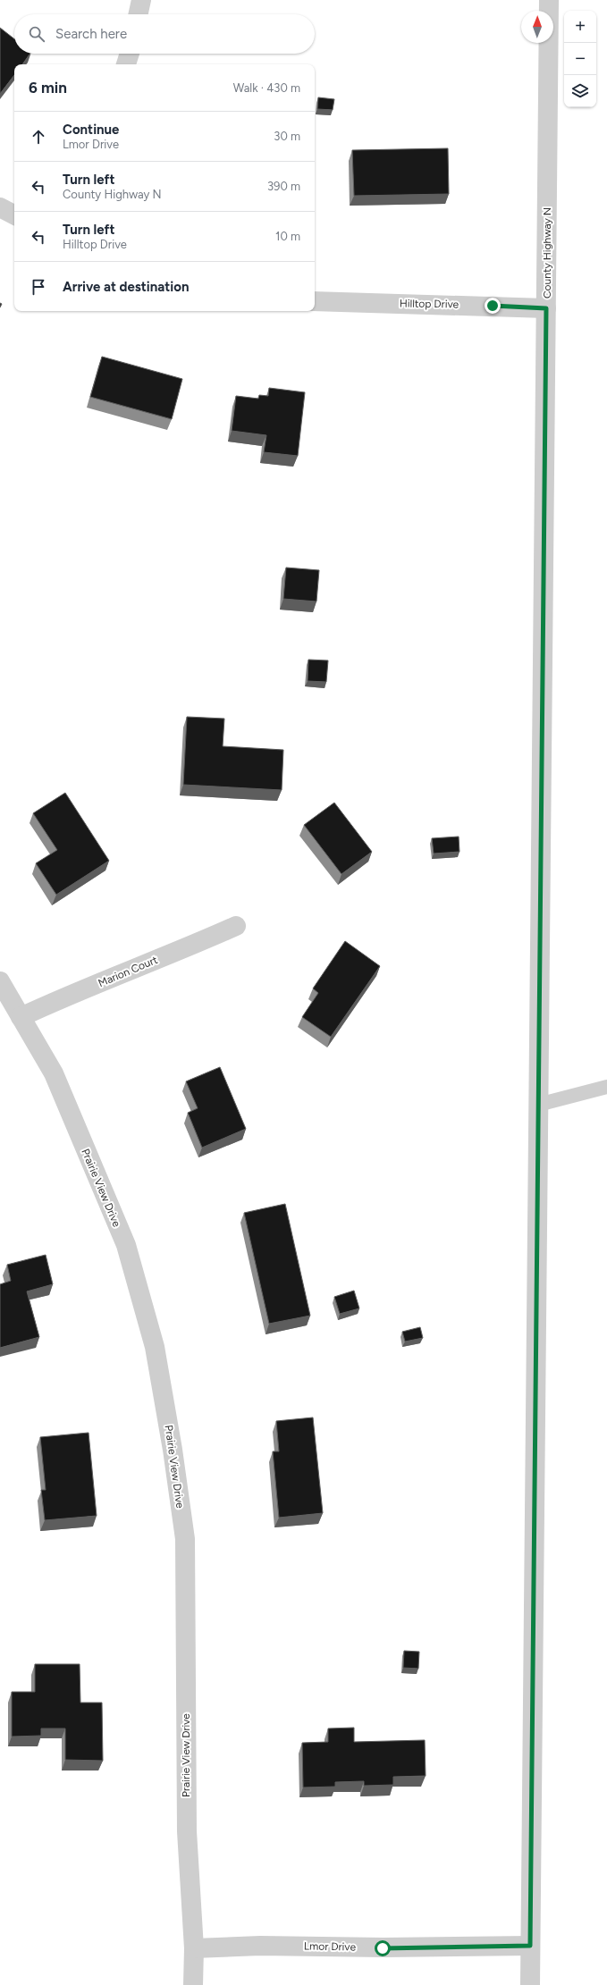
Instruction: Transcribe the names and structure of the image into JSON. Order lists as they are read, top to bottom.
{
  "streets": {
    "street": [
      "County Highway N",
      "Hilltop Drive",
      "Marion Court",
      "Prairie View Drive",
      "Lmor Drive"
    ]
  },
  "crossings": [
    ["County Highway N", "Hilltop Drive"],
    ["County Highway N", "Lmor Drive"],
    ["Marion Court", "Prairie View Drive"],
    ["Prairie View Drive", "Lmor Drive"]
  ],
  "north": "top",
  "page": {
    "map_buttons": ["+", "−"],
    "search": "Search here",
    "heading": ["6 min", "Walk · 430 m"],
    "list": [
      ["Continue", "Lmor Drive", "30 m"],
      ["Turn left", "County Highway N", "390 m"],
      ["Turn left", "Hilltop Drive", "10 m"],
      "Arrive at destination"
    ]
  }
}
